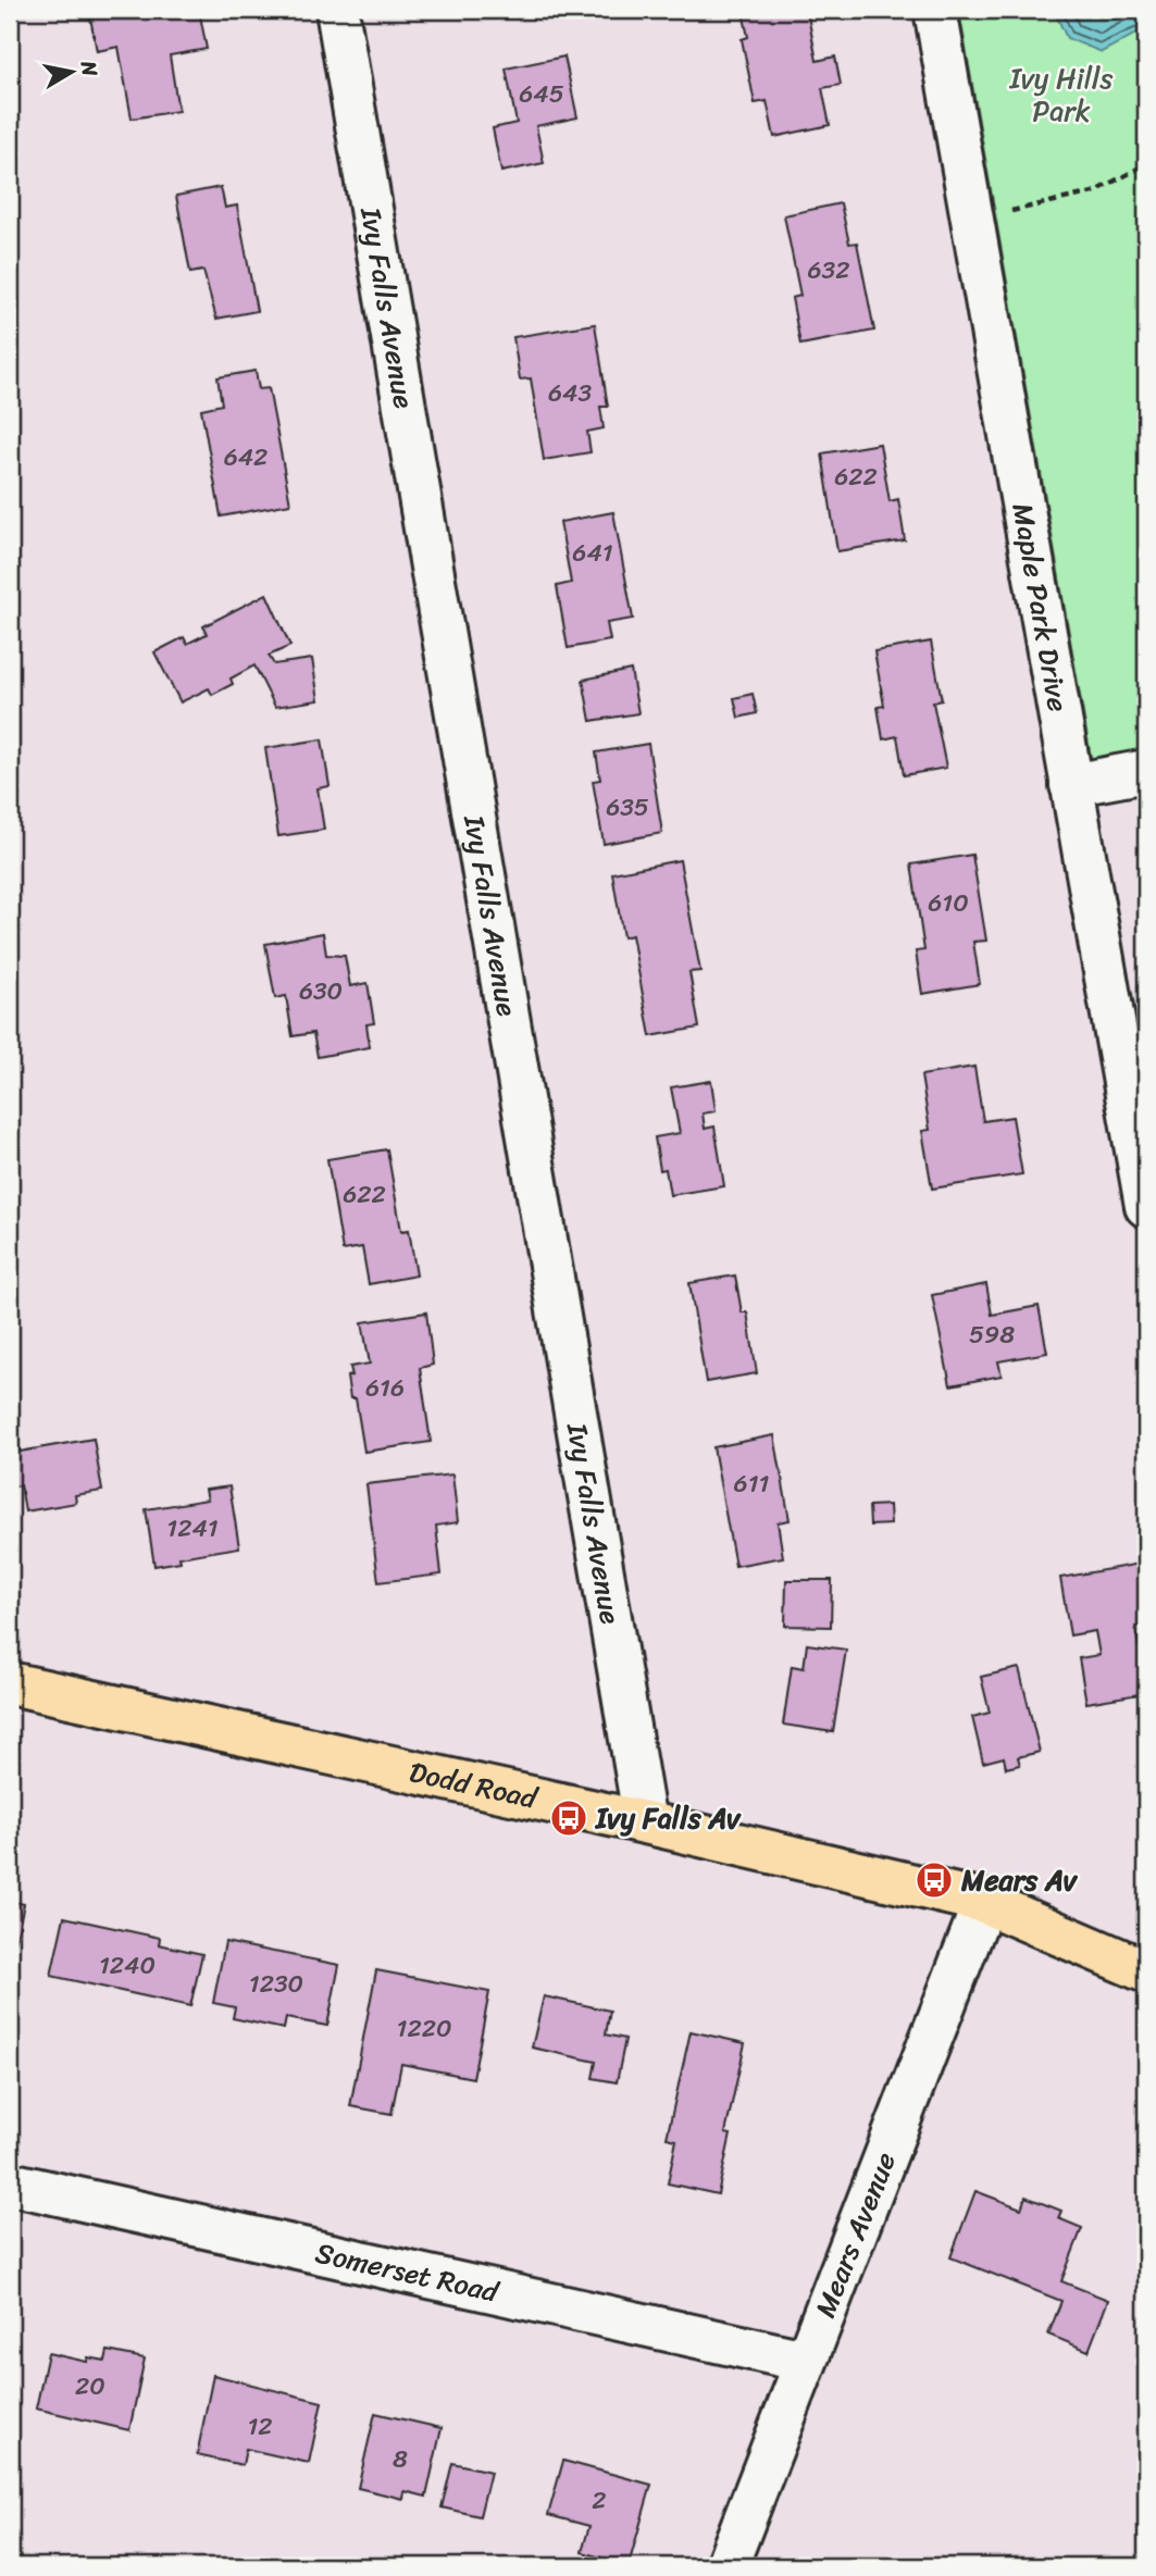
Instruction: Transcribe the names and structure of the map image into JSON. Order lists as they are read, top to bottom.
{
  "streets": {
    "main road": ["Dodd Road"],
    "street": [
      "Ivy Falls Avenue",
      "Maple Park Drive",
      "Mears Avenue",
      "Somerset Road"
    ]
  },
  "crossings": [
    ["Ivy Falls Avenue", "Dodd Road"],
    ["Dodd Road", "Mears Avenue"],
    ["Mears Avenue", "Somerset Road"]
  ],
  "parks": ["Ivy Hills Park"],
  "places": {
    "bus stop": ["Ivy Falls Av", "Mears Av"]
  },
  "house_numbers": [
    "645",
    "632",
    "643",
    "642",
    "622",
    "641",
    "635",
    "610",
    "630",
    "622",
    "598",
    "616",
    "611",
    "1241",
    "1240",
    "1230",
    "1220",
    "20",
    "12",
    "8",
    "2"
  ],
  "north": "right"
}
